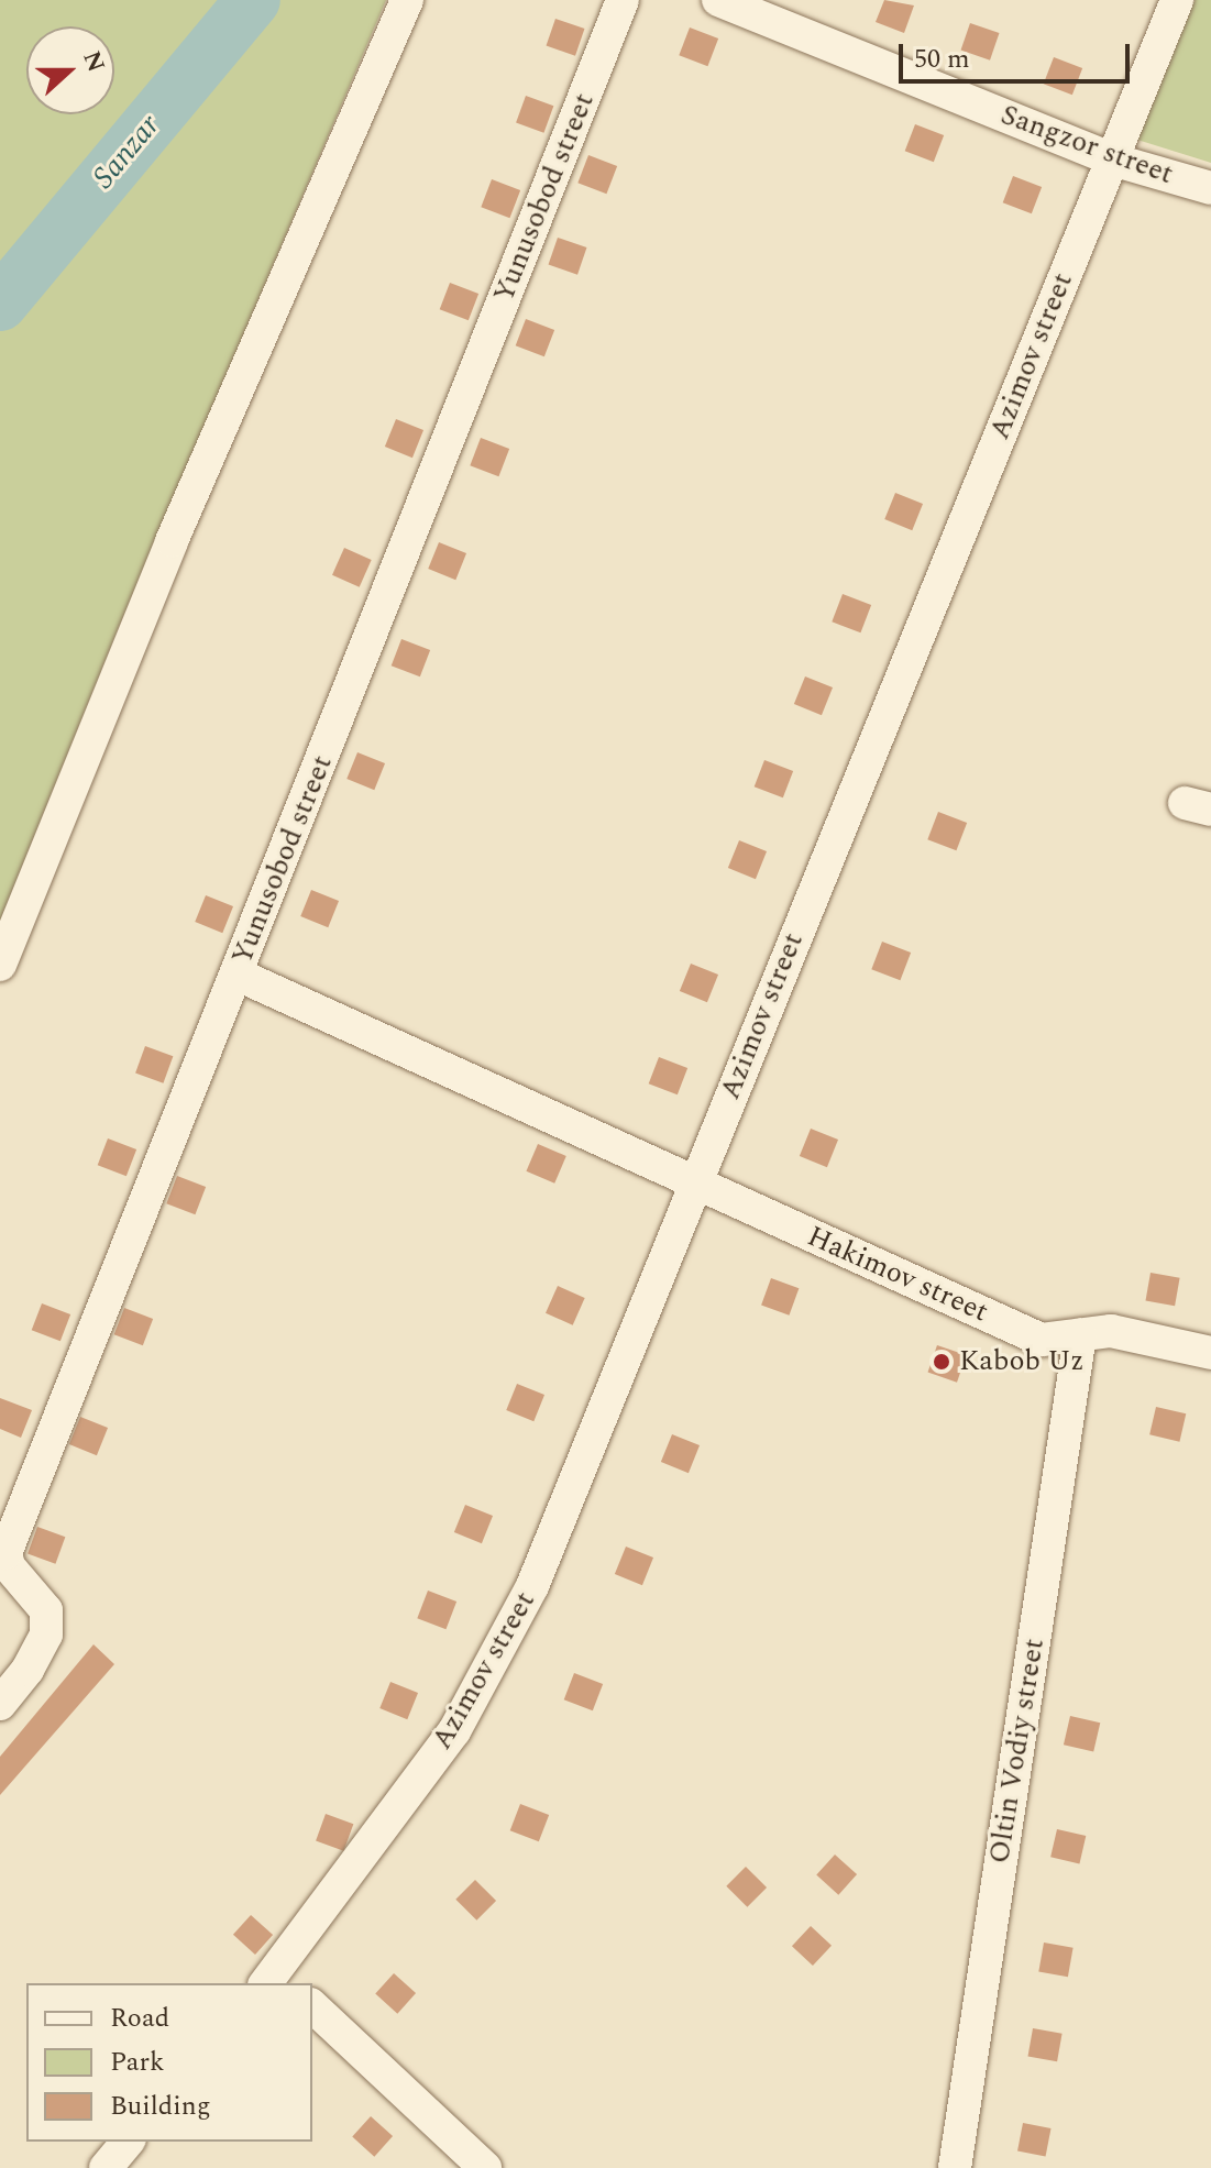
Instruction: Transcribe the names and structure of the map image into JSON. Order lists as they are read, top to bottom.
{
  "streets": {
    "street": [
      "Sangzor street",
      "Yunusobod street",
      "Azimov street",
      "Hakimov street",
      "Oltin Vodiy street"
    ]
  },
  "crossings": [
    ["Sangzor street", "Azimov street"],
    ["Yunusobod street", "Hakimov street"],
    ["Azimov street", "Hakimov street"],
    ["Hakimov street", "Oltin Vodiy street"]
  ],
  "water": ["Sanzar"],
  "places": ["Kabob Uz"],
  "legend": ["Road", "Park", "Building"],
  "scale_bar": "50 m",
  "north": "right"
}
